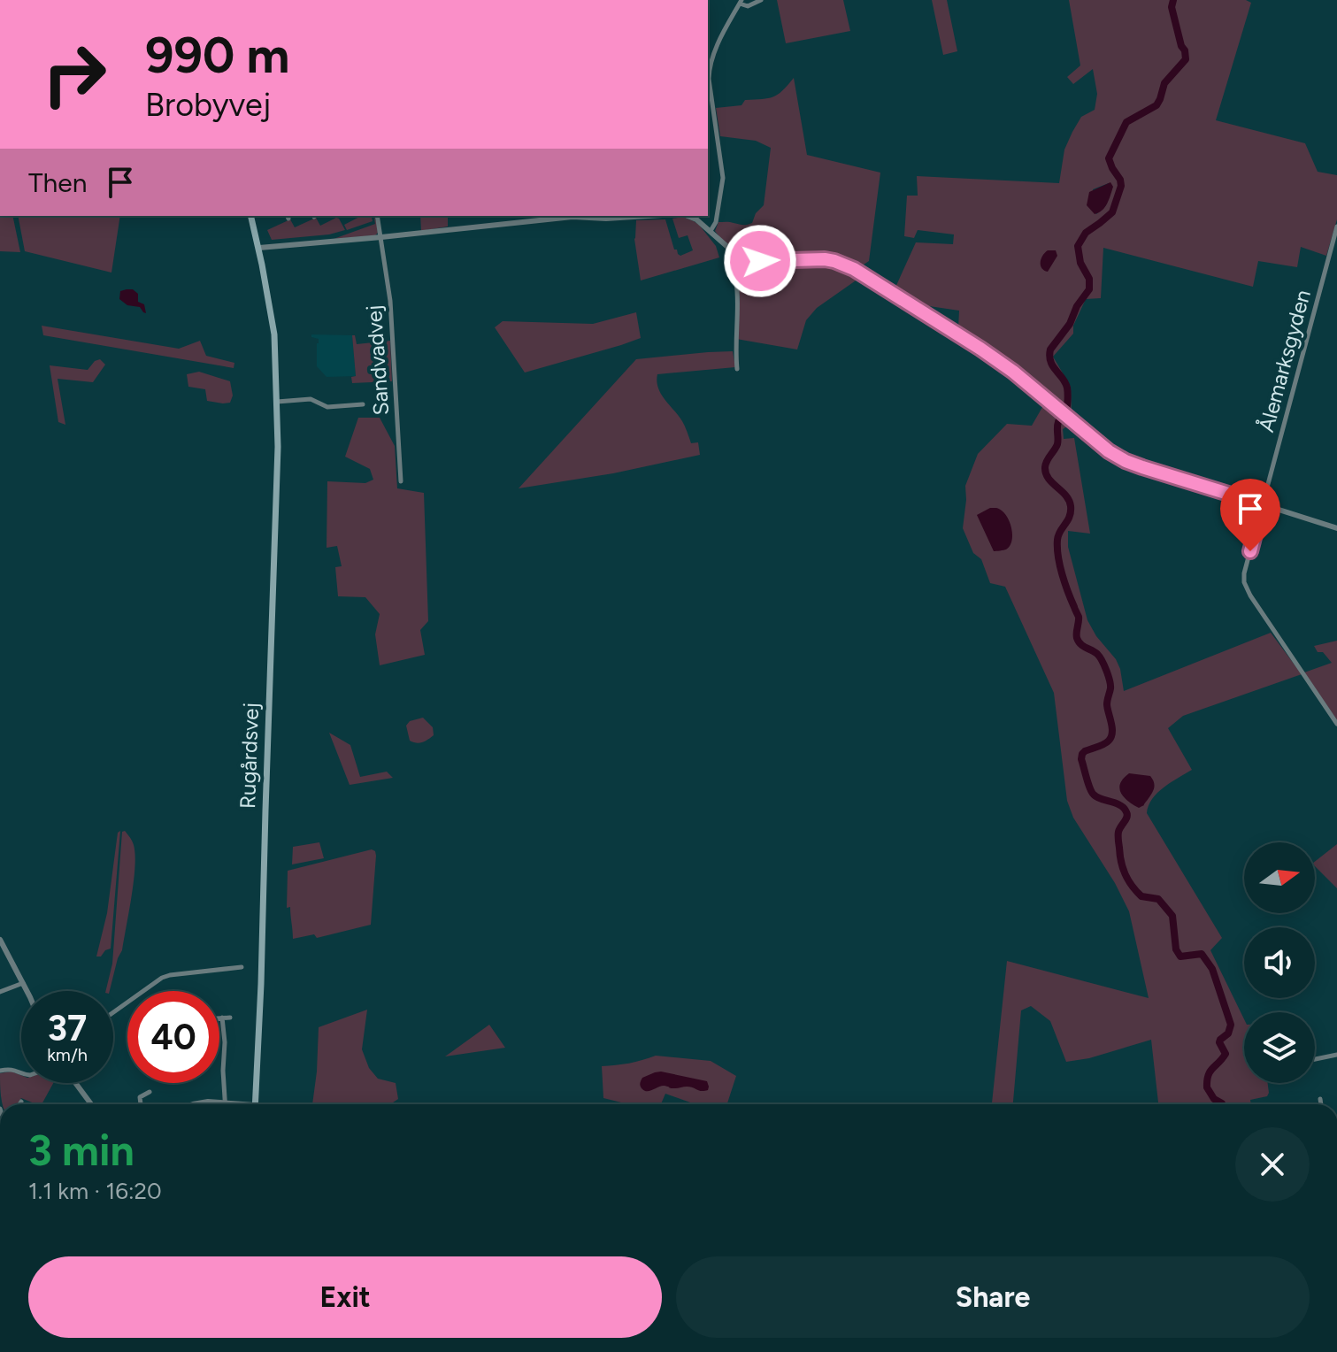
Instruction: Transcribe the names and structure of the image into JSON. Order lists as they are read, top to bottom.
{
  "streets": {
    "main road": ["Rugårdsvej"],
    "street": ["Sandvadvej", "Ålemarksgyden"]
  },
  "north": "right",
  "page": {
    "turn": ["990 m", "Brobyvej"],
    "then": "Then",
    "speed": "37 km/h",
    "limit": "40",
    "heading": ["3 min", "1.1 km · 16:20"],
    "buttons": ["Exit", "Share"]
  }
}
